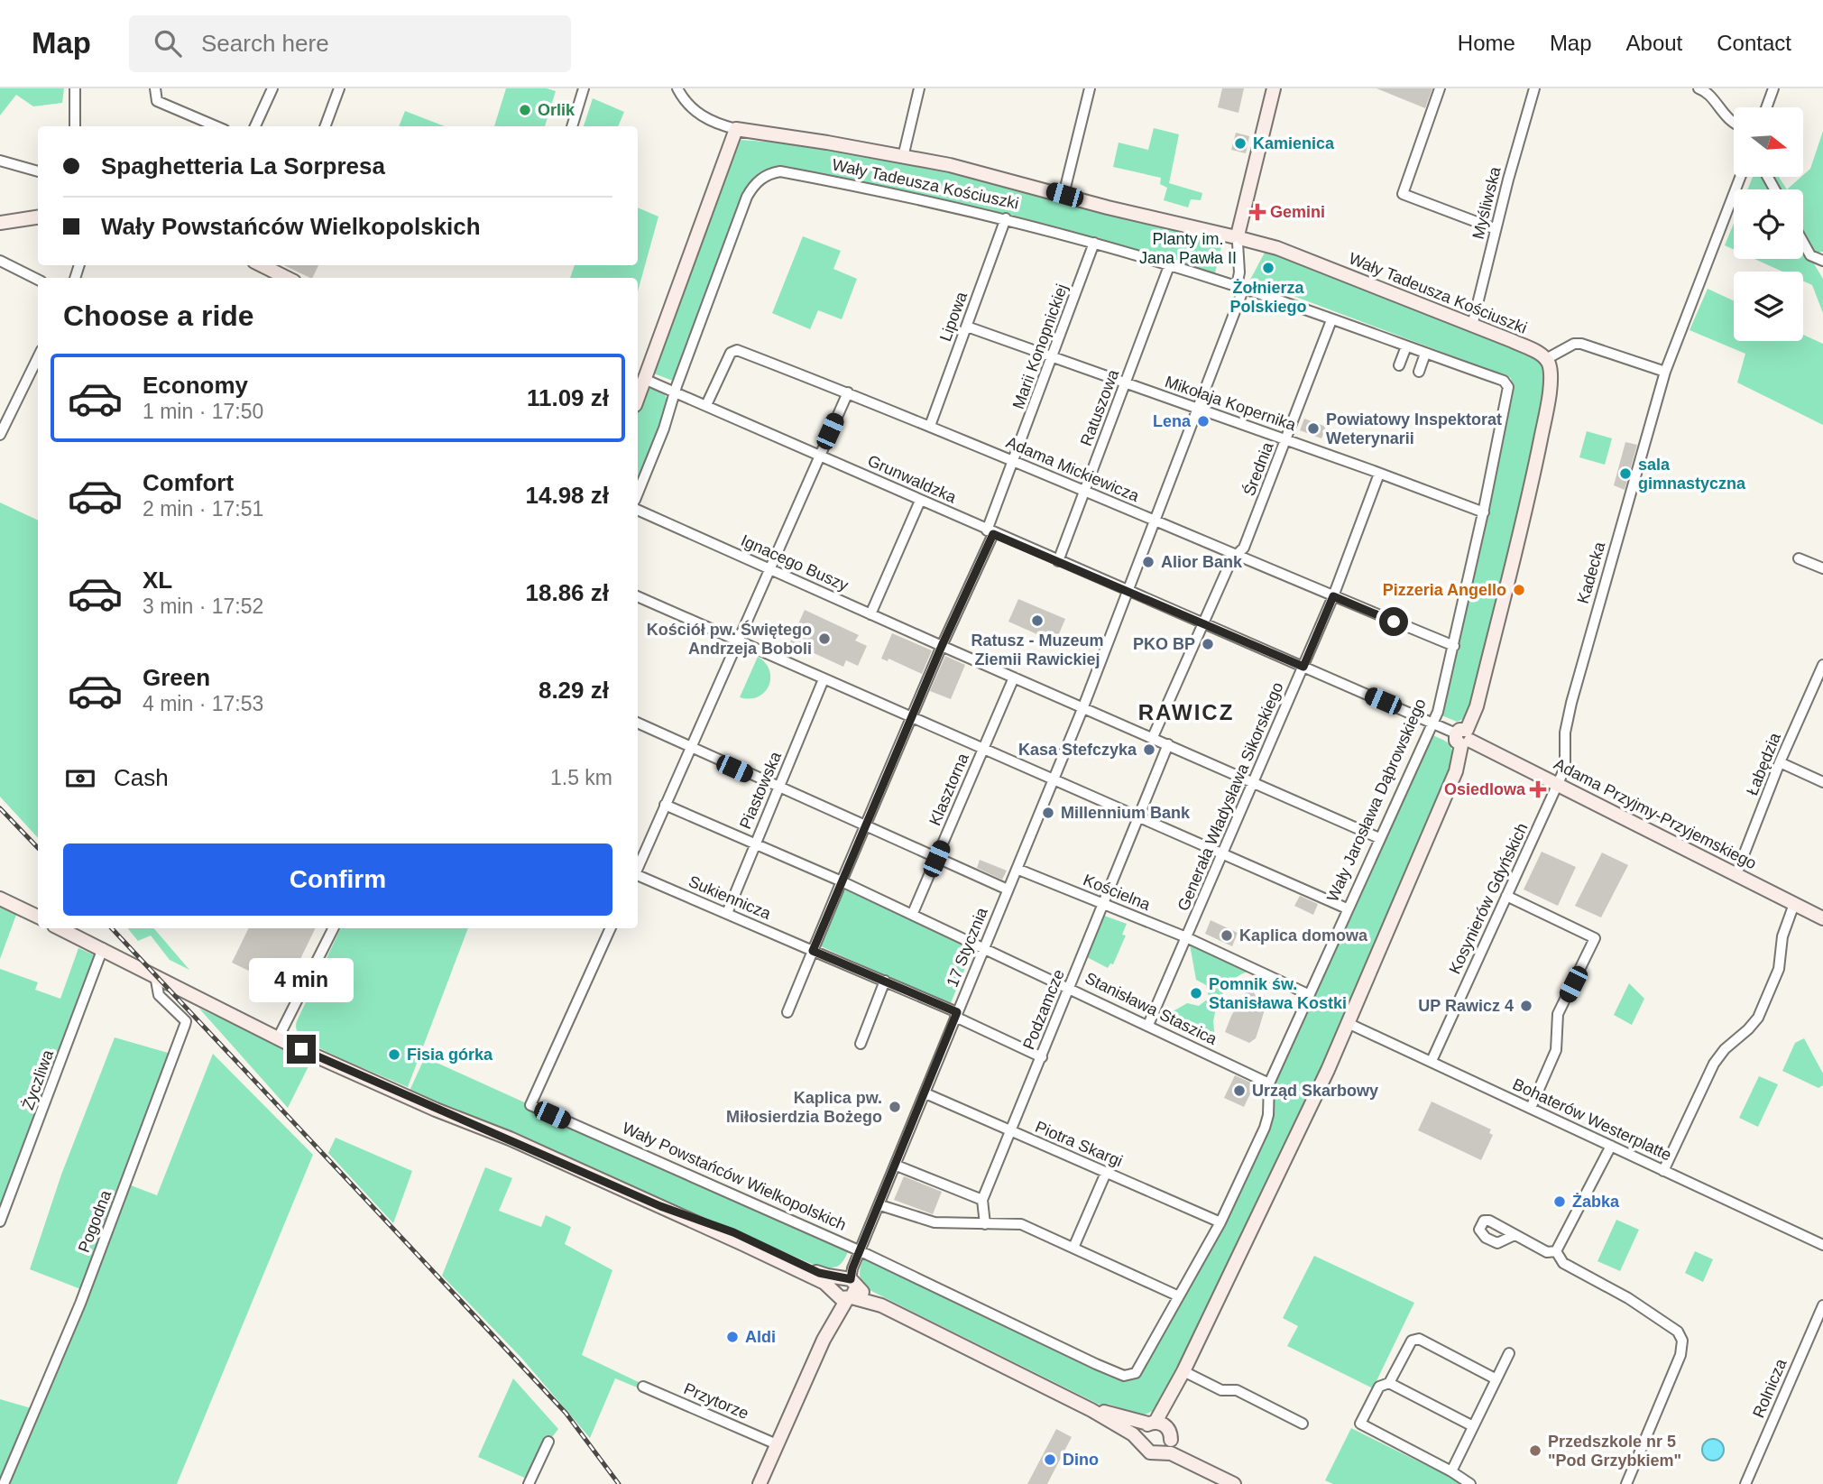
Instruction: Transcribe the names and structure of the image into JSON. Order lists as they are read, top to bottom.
{
  "streets": {
    "street": [
      "Wały Tadeusza Kościuszki",
      "Myśliwska",
      "Lipowa",
      "Marii Konopnickiej",
      "Mikołaja Kopernika",
      "Ratuszowa",
      "Adama Mickiewicza",
      "Średnia",
      "Grunwaldzka",
      "Ignacego Buszy",
      "Kadecka",
      "Łabędzia",
      "Klasztorna",
      "Piastowska",
      "Generała Władysława Sikorskiego",
      "Wały Jarosława Dąbrowskiego",
      "Adama Przyjmy-Przyjemskiego",
      "Kościelna",
      "Sukiennicza",
      "Kosynierów Gdyńskich",
      "17 Stycznia",
      "Stanisława Staszica",
      "Podzamcze",
      "Życzliwa",
      "Bohaterów Westerplatte",
      "Piotra Skargi",
      "Wały Powstańców Wielkopolskich",
      "Pogodna",
      "Rolnicza",
      "Przytorze"
    ]
  },
  "crossings": [
    ["Wały Tadeusza Kościuszki", "Myśliwska"],
    ["Wały Tadeusza Kościuszki", "Lipowa"],
    ["Wały Tadeusza Kościuszki", "Marii Konopnickiej"],
    ["Wały Tadeusza Kościuszki", "Ratuszowa"],
    ["Wały Tadeusza Kościuszki", "Średnia"],
    ["Wały Tadeusza Kościuszki", "Grunwaldzka"],
    ["Wały Tadeusza Kościuszki", "Wały Jarosława Dąbrowskiego"],
    ["Wały Tadeusza Kościuszki", "17 Stycznia"],
    ["Lipowa", "Mikołaja Kopernika"],
    ["Lipowa", "Adama Mickiewicza"],
    ["Marii Konopnickiej", "Mikołaja Kopernika"],
    ["Marii Konopnickiej", "Adama Mickiewicza"],
    ["Marii Konopnickiej", "Grunwaldzka"],
    ["Marii Konopnickiej", "Ignacego Buszy"],
    ["Marii Konopnickiej", "Sukiennicza"],
    ["Marii Konopnickiej", "Stanisława Staszica"],
    ["Mikołaja Kopernika", "Ratuszowa"],
    ["Mikołaja Kopernika", "Średnia"],
    ["Mikołaja Kopernika", "Generała Władysława Sikorskiego"],
    ["Mikołaja Kopernika", "Wały Jarosława Dąbrowskiego"],
    ["Mikołaja Kopernika", "17 Stycznia"],
    ["Ratuszowa", "Adama Mickiewicza"],
    ["Ratuszowa", "Grunwaldzka"],
    ["Adama Mickiewicza", "Średnia"],
    ["Adama Mickiewicza", "Grunwaldzka"],
    ["Adama Mickiewicza", "Generała Władysława Sikorskiego"],
    ["Adama Mickiewicza", "Wały Jarosława Dąbrowskiego"],
    ["Adama Mickiewicza", "17 Stycznia"],
    ["Średnia", "Grunwaldzka"],
    ["Średnia", "Ignacego Buszy"],
    ["Grunwaldzka", "Generała Władysława Sikorskiego"],
    ["Grunwaldzka", "Wały Jarosława Dąbrowskiego"],
    ["Grunwaldzka", "Adama Przyjmy-Przyjemskiego"],
    ["Grunwaldzka", "17 Stycznia"],
    ["Ignacego Buszy", "Klasztorna"],
    ["Ignacego Buszy", "Generała Władysława Sikorskiego"],
    ["Ignacego Buszy", "Wały Jarosława Dąbrowskiego"],
    ["Ignacego Buszy", "17 Stycznia"],
    ["Ignacego Buszy", "Podzamcze"],
    ["Kadecka", "Adama Przyjmy-Przyjemskiego"],
    ["Kadecka", "Kosynierów Gdyńskich"],
    ["Łabędzia", "Adama Przyjmy-Przyjemskiego"],
    ["Klasztorna", "Stanisława Staszica"],
    ["Piastowska", "Sukiennicza"],
    ["Piastowska", "Stanisława Staszica"],
    ["Generała Władysława Sikorskiego", "Kościelna"],
    ["Generała Władysława Sikorskiego", "Stanisława Staszica"],
    ["Wały Jarosława Dąbrowskiego", "Kościelna"],
    ["Wały Jarosława Dąbrowskiego", "Stanisława Staszica"],
    ["Wały Jarosława Dąbrowskiego", "Piotra Skargi"],
    ["Wały Jarosława Dąbrowskiego", "Wały Powstańców Wielkopolskich"],
    ["Adama Przyjmy-Przyjemskiego", "Kosynierów Gdyńskich"],
    ["Kościelna", "17 Stycznia"],
    ["Kościelna", "Podzamcze"],
    ["Sukiennicza", "17 Stycznia"],
    ["Sukiennicza", "Podzamcze"],
    ["Kosynierów Gdyńskich", "Bohaterów Westerplatte"],
    ["17 Stycznia", "Stanisława Staszica"],
    ["17 Stycznia", "Piotra Skargi"],
    ["17 Stycznia", "Wały Powstańców Wielkopolskich"],
    ["Stanisława Staszica", "Podzamcze"],
    ["Podzamcze", "Piotra Skargi"]
  ],
  "districts": ["RAWICZ"],
  "parks": ["Planty im. Jana Pawła II"],
  "places": {
    "other": [
      "Orlik",
      "Kamienica",
      "Żołnierza Polskiego",
      "Lena",
      "Powiatowy Inspektorat Weterynarii",
      "sala gimnastyczna",
      "Alior Bank",
      "Pizzeria Angello",
      "Ratusz - Muzeum Ziemii Rawickiej",
      "Kościół pw. Świętego Andrzeja Boboli",
      "PKO BP",
      "Kasa Stefczyka",
      "Millennium Bank",
      "Kaplica domowa",
      "Pomnik św. Stanisława Kostki",
      "UP Rawicz 4",
      "Fisia górka",
      "Urząd Skarbowy",
      "Kaplica pw. Miłosierdzia Bożego",
      "Żabka",
      "Aldi",
      "Przedszkole nr 5 \"Pod Grzybkiem\"",
      "Dino"
    ],
    "health": ["Gemini", "Osiedlowa"]
  },
  "north": "right",
  "page": {
    "header": "Map",
    "search": "Search here",
    "nav": [
      "Home",
      "Map",
      "About",
      "Contact"
    ],
    "banner": ["Spaghetteria La Sorpresa", "Wały Powstańców Wielkopolskich"],
    "heading": "Choose a ride",
    "list": [
      {
        "name": "Economy",
        "note": "1 min · 17:50",
        "value": "11.09 zł"
      },
      {
        "name": "Comfort",
        "note": "2 min · 17:51",
        "value": "14.98 zł"
      },
      {
        "name": "XL",
        "note": "3 min · 17:52",
        "value": "18.86 zł"
      },
      {
        "name": "Green",
        "note": "4 min · 17:53",
        "value": "8.29 zł"
      }
    ],
    "pay": ["Cash", "1.5 km"],
    "buttons": "Confirm",
    "bubble": "4 min"
  }
}
